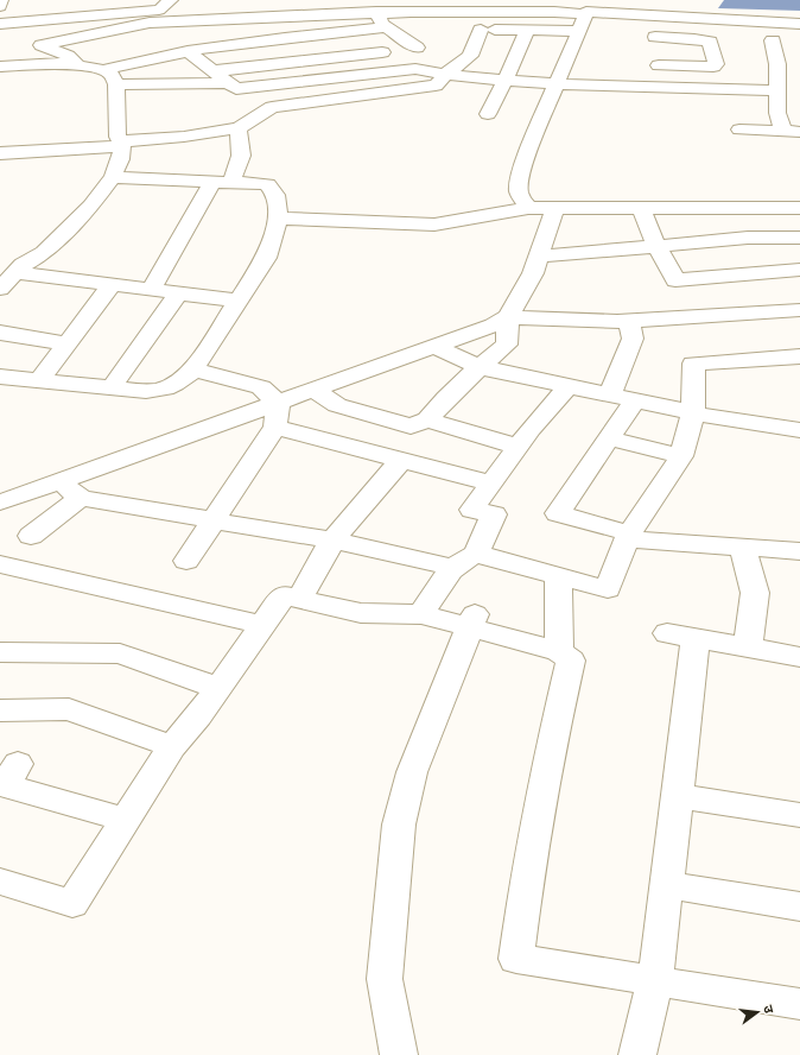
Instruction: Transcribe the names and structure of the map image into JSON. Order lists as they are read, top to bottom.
{
  "north": "right"
}
